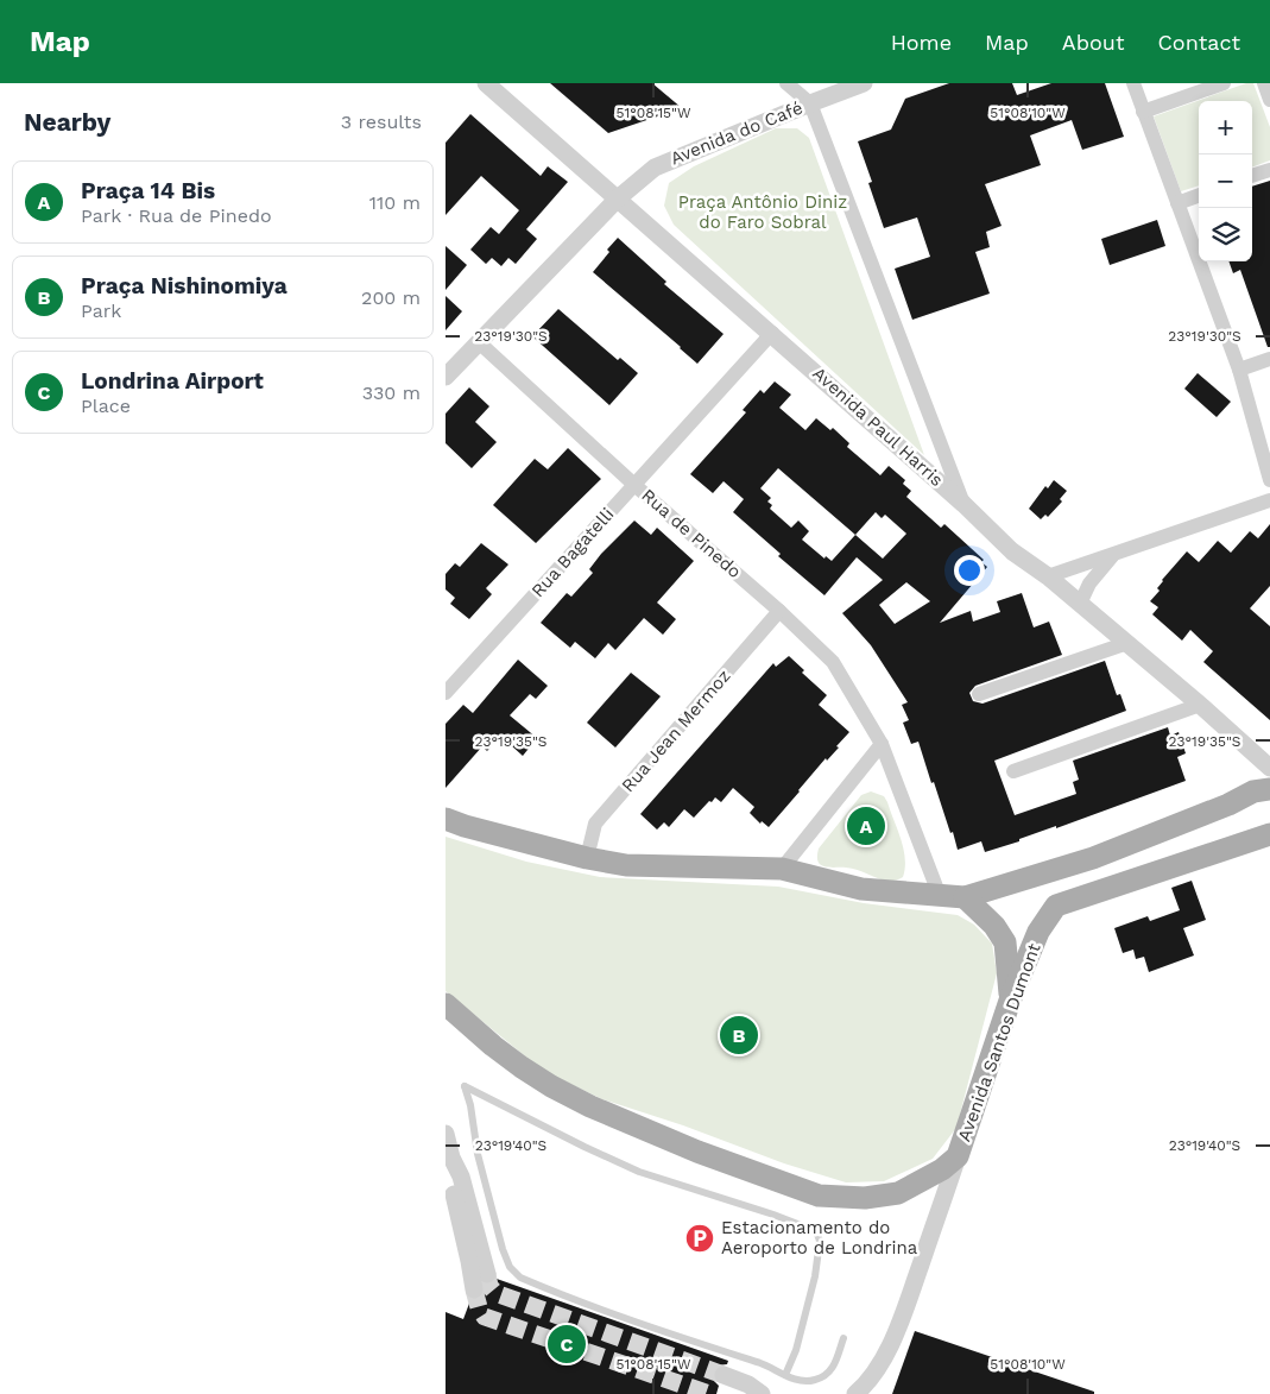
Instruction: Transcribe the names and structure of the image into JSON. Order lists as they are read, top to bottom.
{
  "streets": {
    "main road": ["Avenida Santos Dumont"],
    "street": [
      "Avenida do Café",
      "Avenida Paul Harris",
      "Rua de Pinedo",
      "Rua Bagatelli",
      "Rua Jean Mermoz"
    ]
  },
  "crossings": [
    ["Avenida do Café", "Avenida Paul Harris"],
    ["Avenida do Café", "Rua de Pinedo"],
    ["Avenida Paul Harris", "Rua Bagatelli"],
    ["Rua de Pinedo", "Rua Bagatelli"],
    ["Rua de Pinedo", "Rua Jean Mermoz"]
  ],
  "parks": ["Praça Antônio Diniz do Faro Sobral"],
  "places": {
    "parking": ["Estacionamento do Aeroporto de Londrina"]
  },
  "page": {
    "header": "Map",
    "nav": [
      "Home",
      "Map",
      "About",
      "Contact"
    ],
    "heading": ["Nearby", "3 results"],
    "map_buttons": ["+", "−"],
    "list": [
      {
        "mark": "A",
        "name": "Praça 14 Bis",
        "note": "Park · Rua de Pinedo",
        "value": "110 m"
      },
      {
        "mark": "B",
        "name": "Praça Nishinomiya",
        "note": "Park",
        "value": "200 m"
      },
      {
        "mark": "C",
        "name": "Londrina Airport",
        "note": "Place",
        "value": "330 m"
      }
    ],
    "pins": ["A", "B", "C"]
  },
  "coordinates": [
    "51°08'15\"W",
    "51°08'10\"W",
    "23°19'30\"S",
    "23°19'35\"S",
    "23°19'40\"S"
  ]
}
